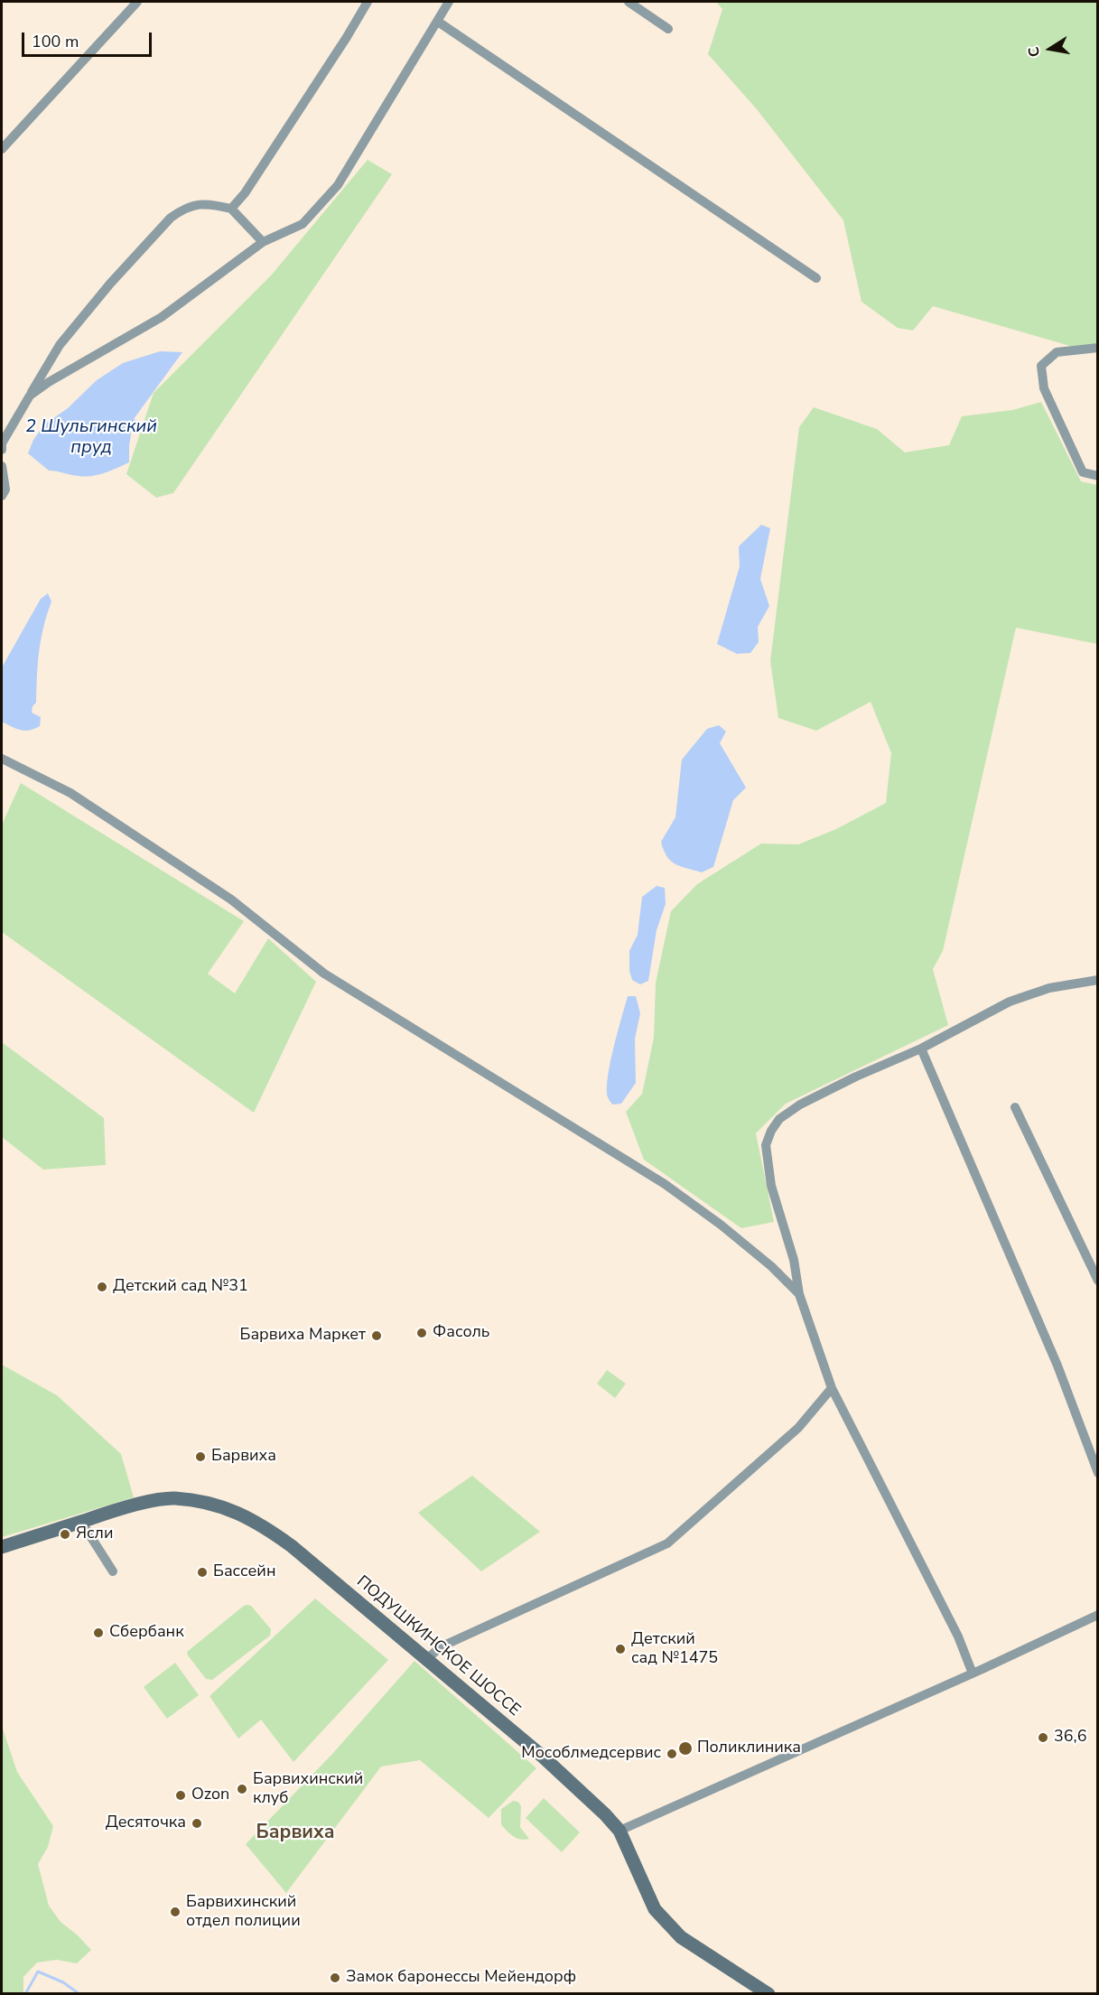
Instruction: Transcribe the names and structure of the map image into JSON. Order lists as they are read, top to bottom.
{
  "streets": {
    "main road": ["ПОДУШКИНСКОЕ ШОССЕ"]
  },
  "districts": ["Барвиха"],
  "water": ["2 Шульгинский пруд"],
  "places": [
    "Детский сад №31",
    "Фасоль",
    "Барвиха Маркет",
    "Барвиха",
    "Ясли",
    "Бассейн",
    "Сбербанк",
    "Детский сад №1475",
    "36,6",
    "Поликлиника",
    "Мособлмедсервис",
    "Барвихинский клуб",
    "Ozon",
    "Десяточка",
    "Барвихинский отдел полиции",
    "Замок баронессы Мейендорф"
  ],
  "scale_bar": "100 m",
  "north": "left"
}
